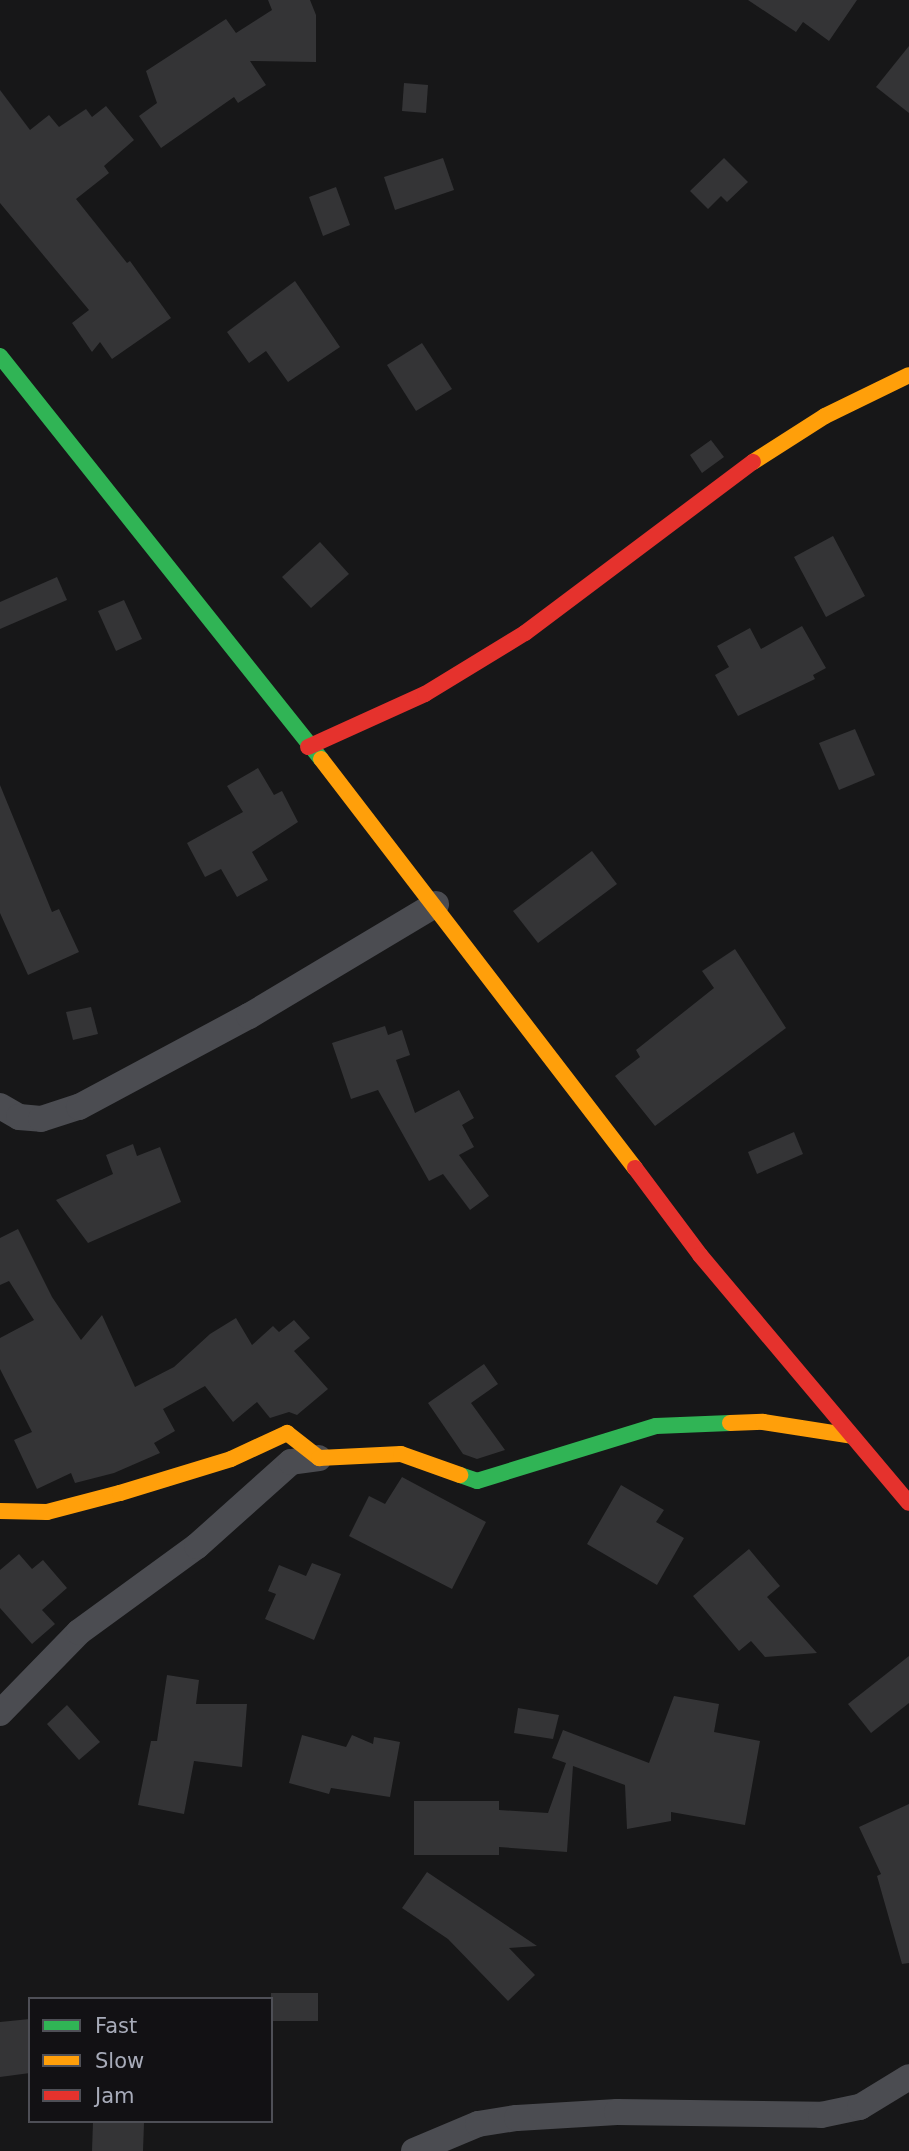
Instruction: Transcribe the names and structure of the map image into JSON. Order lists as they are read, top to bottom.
{
  "legend": ["Fast", "Slow", "Jam"]
}
